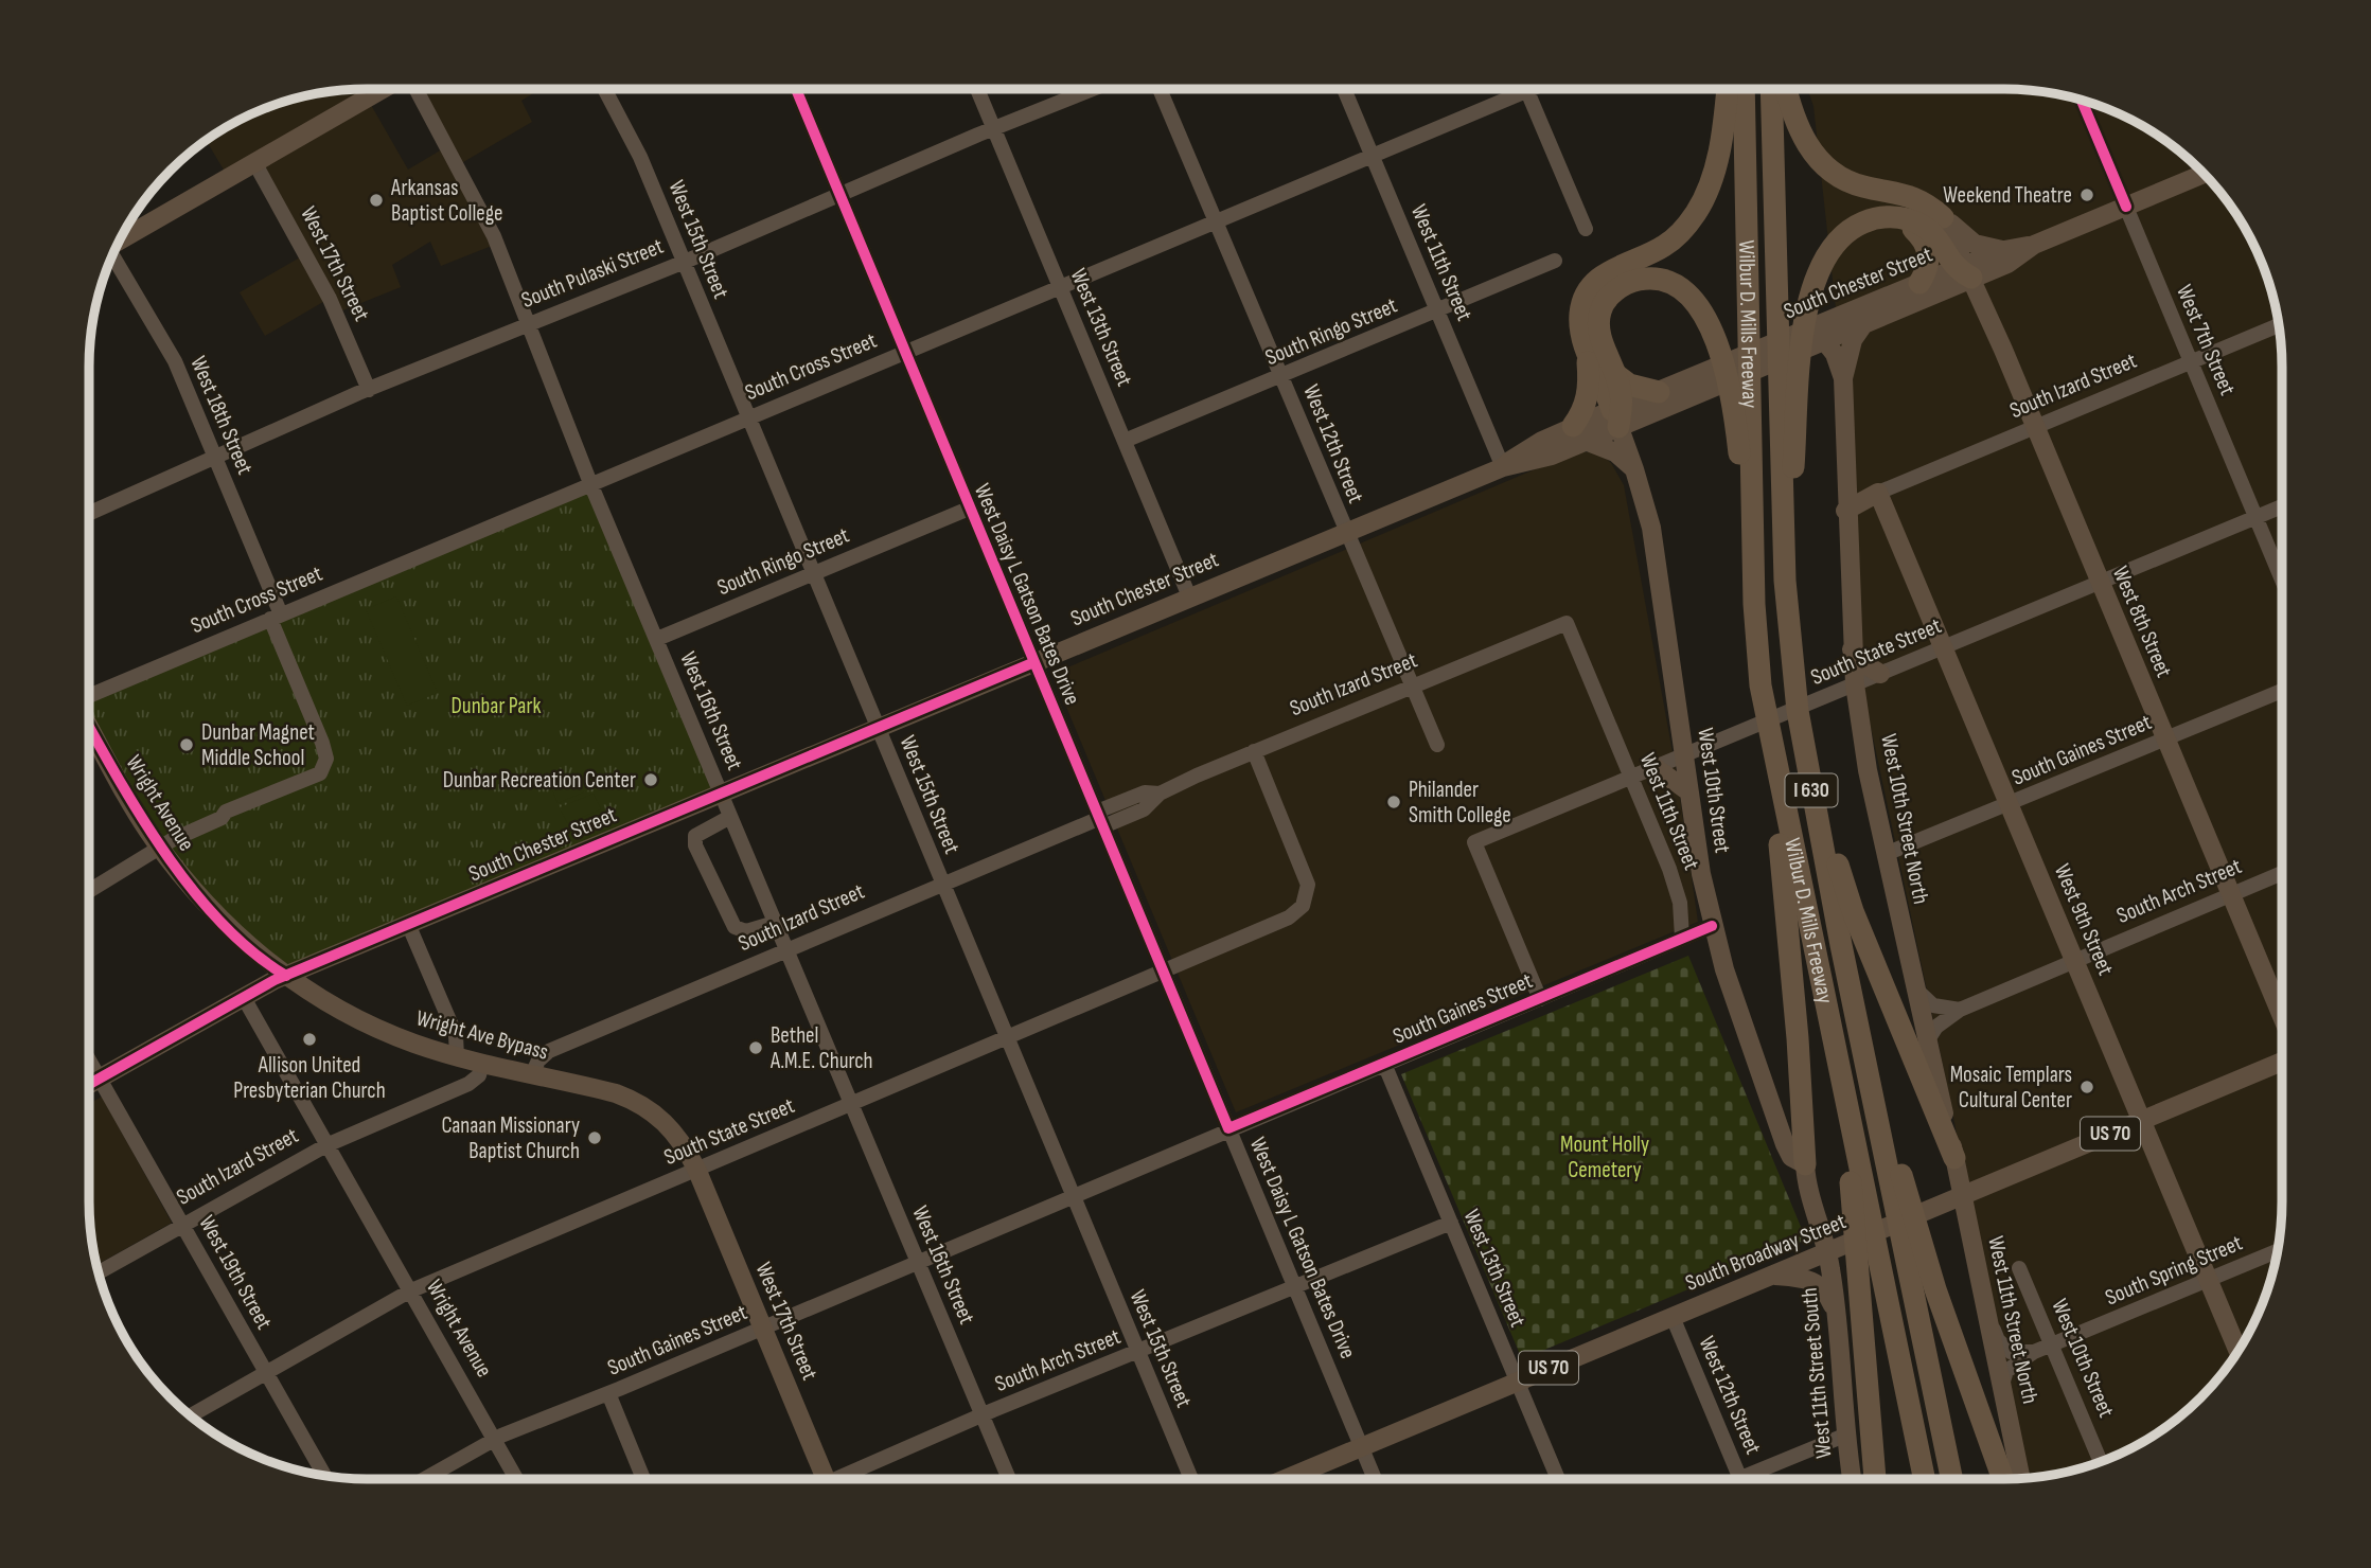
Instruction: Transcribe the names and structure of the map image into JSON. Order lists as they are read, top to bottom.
{
  "streets": {
    "highway": ["Wilbur D. Mills Freeway", "I 630"],
    "main road": [
      "West 17th Street",
      "South Chester Street",
      "South Izard Street",
      "West 8th Street",
      "West 10th Street",
      "Wright Avenue",
      "West 10th Street North",
      "West 9th Street",
      "Wright Ave Bypass",
      "US 70",
      "South Broadway Street",
      "West 11th Street North",
      "West 11th Street South"
    ],
    "street": [
      "West 15th Street",
      "West 11th Street",
      "South Pulaski Street",
      "West 13th Street",
      "South Ringo Street",
      "West 7th Street",
      "South Cross Street",
      "West 18th Street",
      "West 12th Street",
      "West Daisy L Gatson Bates Drive",
      "South State Street",
      "West 16th Street",
      "South Gaines Street",
      "South Arch Street",
      "South Spring Street",
      "West 19th Street"
    ]
  },
  "crossings": [
    ["West 15th Street", "South Pulaski Street"],
    ["West 15th Street", "South Chester Street"],
    ["West 15th Street", "South Ringo Street"],
    ["West 15th Street", "South Cross Street"],
    ["West 15th Street", "South Izard Street"],
    ["West 15th Street", "South State Street"],
    ["West 15th Street", "South Gaines Street"],
    ["West 15th Street", "South Arch Street"],
    ["West 11th Street", "South Chester Street"],
    ["West 11th Street", "South Ringo Street"],
    ["West 11th Street", "South Cross Street"],
    ["West 11th Street", "South Izard Street"],
    ["West 11th Street", "South State Street"],
    ["West 11th Street", "South Gaines Street"],
    ["West 17th Street", "South Pulaski Street"],
    ["West 17th Street", "South State Street"],
    ["West 17th Street", "South Gaines Street"],
    ["West 17th Street", "Wright Ave Bypass"],
    ["South Pulaski Street", "West 13th Street"],
    ["South Pulaski Street", "West 18th Street"],
    ["South Pulaski Street", "West Daisy L Gatson Bates Drive"],
    ["South Pulaski Street", "West 16th Street"],
    ["South Chester Street", "West 13th Street"],
    ["South Chester Street", "West 7th Street"],
    ["South Chester Street", "West 12th Street"],
    ["South Chester Street", "West Daisy L Gatson Bates Drive"],
    ["South Chester Street", "West 8th Street"],
    ["South Chester Street", "West 16th Street"],
    ["South Chester Street", "West 10th Street"],
    ["South Chester Street", "Wright Avenue"],
    ["South Chester Street", "Wright Ave Bypass"],
    ["South Chester Street", "West 19th Street"],
    ["West 13th Street", "South Ringo Street"],
    ["West 13th Street", "South Cross Street"],
    ["West 13th Street", "South Gaines Street"],
    ["West 13th Street", "South Arch Street"],
    ["West 13th Street", "South Broadway Street"],
    ["South Ringo Street", "West 12th Street"],
    ["South Ringo Street", "West Daisy L Gatson Bates Drive"],
    ["South Ringo Street", "West 16th Street"],
    ["West 7th Street", "South Izard Street"],
    ["West 7th Street", "South State Street"],
    ["South Cross Street", "West 18th Street"],
    ["South Cross Street", "West 12th Street"],
    ["South Cross Street", "West Daisy L Gatson Bates Drive"],
    ["South Cross Street", "West 16th Street"],
    ["South Izard Street", "West 12th Street"],
    ["South Izard Street", "West Daisy L Gatson Bates Drive"],
    ["South Izard Street", "West 8th Street"],
    ["South Izard Street", "South State Street"],
    ["South Izard Street", "West 16th Street"],
    ["South Izard Street", "Wright Avenue"],
    ["South Izard Street", "West 10th Street North"],
    ["South Izard Street", "West 9th Street"],
    ["South Izard Street", "Wright Ave Bypass"],
    ["South Izard Street", "West 19th Street"],
    ["West 18th Street", "Wright Avenue"],
    ["West 12th Street", "South Broadway Street"],
    ["West Daisy L Gatson Bates Drive", "South State Street"],
    ["West Daisy L Gatson Bates Drive", "South Gaines Street"],
    ["West Daisy L Gatson Bates Drive", "South Arch Street"],
    ["West Daisy L Gatson Bates Drive", "South Broadway Street"],
    ["West 8th Street", "South State Street"],
    ["West 8th Street", "South Gaines Street"],
    ["West 8th Street", "South Arch Street"],
    ["South State Street", "West 16th Street"],
    ["South State Street", "South Gaines Street"],
    ["South State Street", "West 10th Street"],
    ["South State Street", "Wright Avenue"],
    ["South State Street", "West 10th Street North"],
    ["South State Street", "West 9th Street"],
    ["South State Street", "Wright Ave Bypass"],
    ["South State Street", "West 19th Street"],
    ["West 16th Street", "South Gaines Street"],
    ["West 16th Street", "South Arch Street"],
    ["South Gaines Street", "West 10th Street"],
    ["South Gaines Street", "Wright Avenue"],
    ["South Gaines Street", "West 10th Street North"],
    ["South Gaines Street", "West 9th Street"],
    ["West 10th Street", "South Spring Street"],
    ["West 10th Street", "West 11th Street South"],
    ["Wright Avenue", "Wright Ave Bypass"],
    ["West 10th Street North", "South Arch Street"],
    ["West 10th Street North", "West 11th Street North"],
    ["South Arch Street", "West 9th Street"],
    ["West 9th Street", "South Broadway Street"],
    ["West 9th Street", "South Spring Street"],
    ["South Broadway Street", "West 11th Street North"],
    ["South Broadway Street", "West 11th Street South"],
    ["South Spring Street", "West 11th Street North"]
  ],
  "parks": ["Dunbar Park", "Mount Holly Cemetery"],
  "places": [
    "Weekend Theatre",
    "Arkansas Baptist College",
    "Dunbar Magnet Middle School",
    "Dunbar Recreation Center",
    "Philander Smith College",
    "Allison United Presbyterian Church",
    "Bethel A.M.E. Church",
    "Mosaic Templars Cultural Center",
    "Canaan Missionary Baptist Church"
  ]
}
